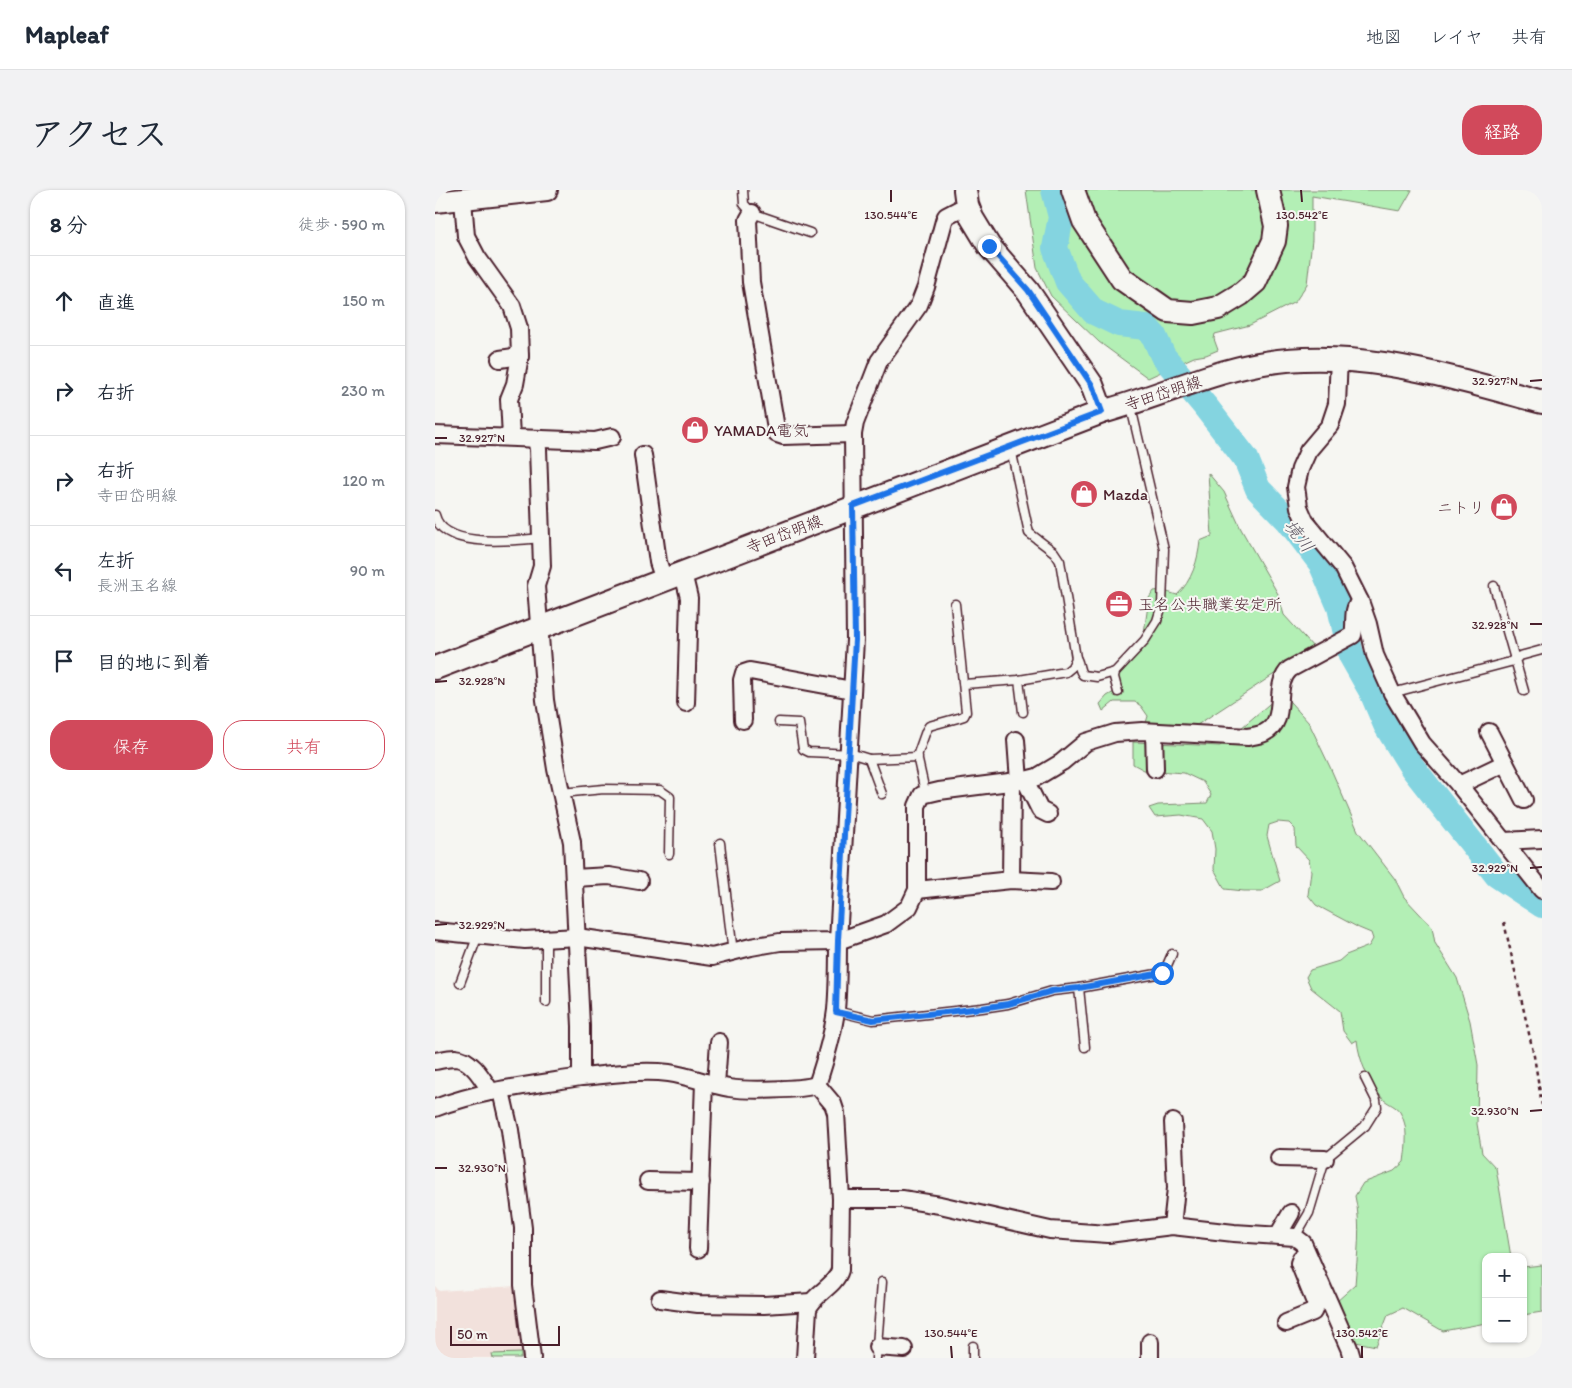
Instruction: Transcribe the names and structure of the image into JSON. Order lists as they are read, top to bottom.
{
  "streets": {
    "main road": ["寺田岱明線"]
  },
  "water": ["境川"],
  "places": {
    "shop": ["YAMADA電気", "Mazda", "ニトリ"],
    "office": ["玉名公共職業安定所"]
  },
  "scale_bar": "50 m",
  "page": {
    "header": "Mapleaf",
    "nav": ["地図", "レイヤ", "共有"],
    "title": "アクセス",
    "buttons": [
      "経路",
      ["保存", "共有"]
    ],
    "heading": ["8 分", "徒歩 · 590 m"],
    "list": [
      ["直進", "150 m"],
      ["右折", "230 m"],
      ["右折", "寺田岱明線", "120 m"],
      ["左折", "長洲玉名線", "90 m"],
      "目的地に到着"
    ],
    "map_buttons": ["+", "−"],
    "scale": "50 m"
  },
  "coordinates": [
    "130.544°E",
    "130.542°E",
    "32.927°N",
    "32.928°N",
    "32.929°N",
    "32.930°N"
  ]
}
